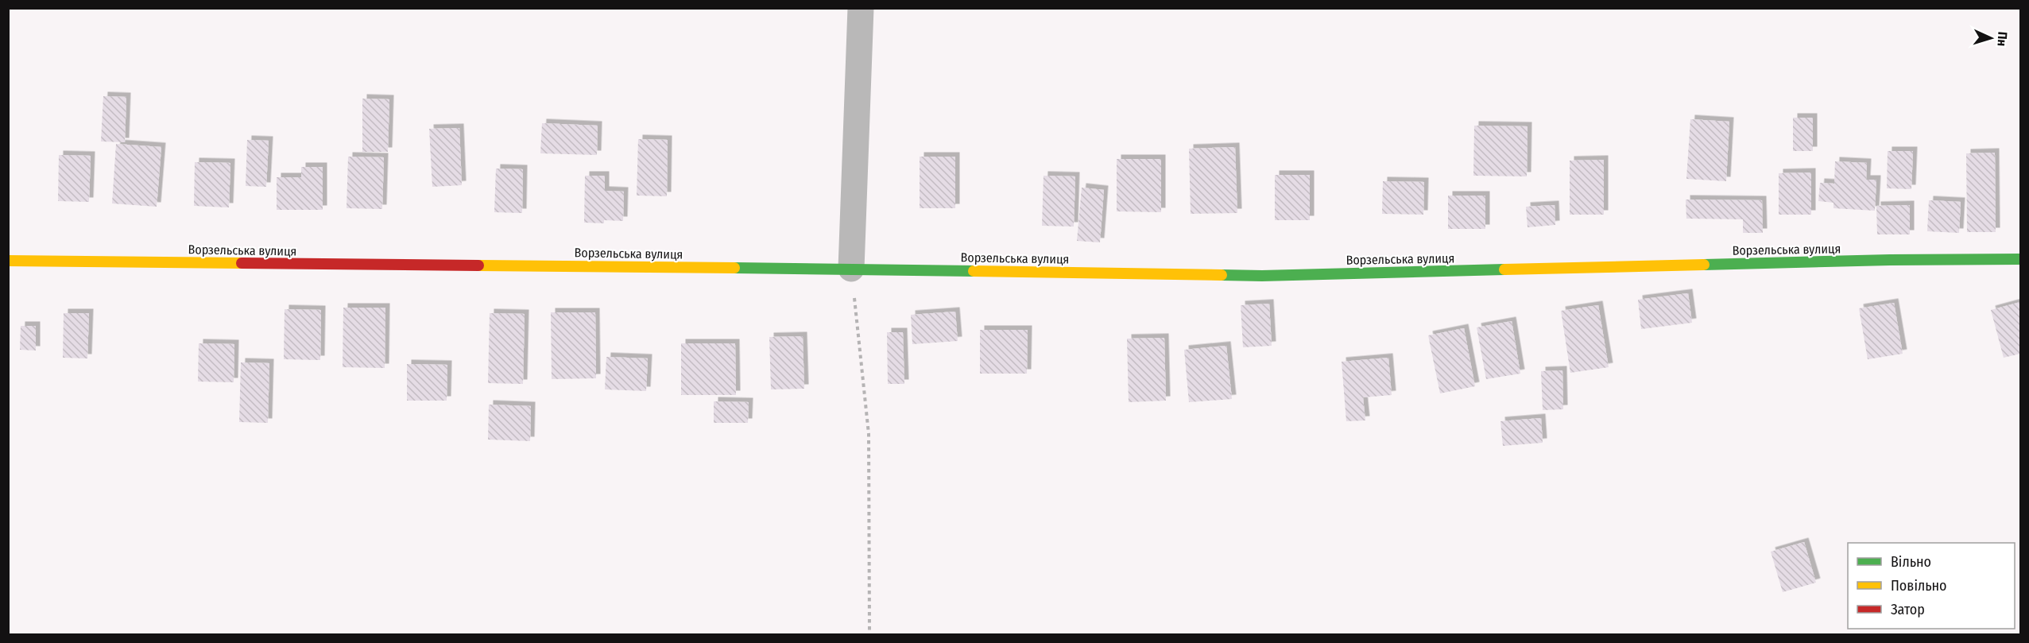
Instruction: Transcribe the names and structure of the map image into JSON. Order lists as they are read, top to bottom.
{
  "streets": {
    "street": ["Ворзельська вулиця"]
  },
  "legend": ["Вільно", "Повільно", "Затор"],
  "north": "right"
}
